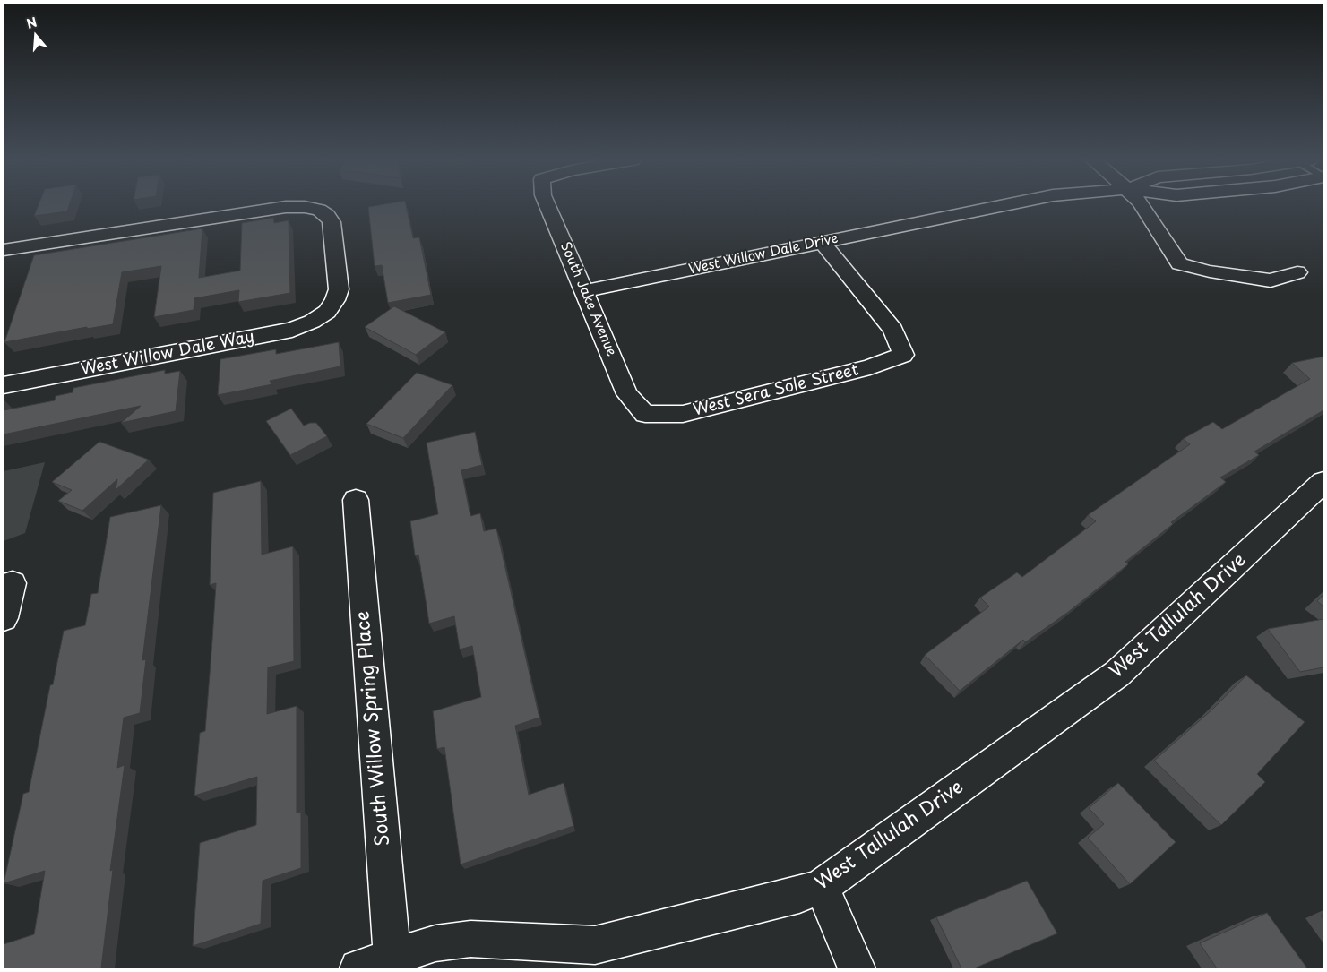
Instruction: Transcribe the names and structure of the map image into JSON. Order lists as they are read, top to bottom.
{
  "streets": {
    "street": [
      "West Willow Dale Drive",
      "South Jake Avenue",
      "West Willow Dale Way",
      "West Sera Sole Street",
      "West Tallulah Drive",
      "South Willow Spring Place"
    ]
  },
  "crossings": [
    ["West Willow Dale Drive", "South Jake Avenue"],
    ["West Willow Dale Drive", "West Sera Sole Street"],
    ["South Jake Avenue", "West Sera Sole Street"],
    ["West Tallulah Drive", "South Willow Spring Place"]
  ],
  "north": "top"
}
